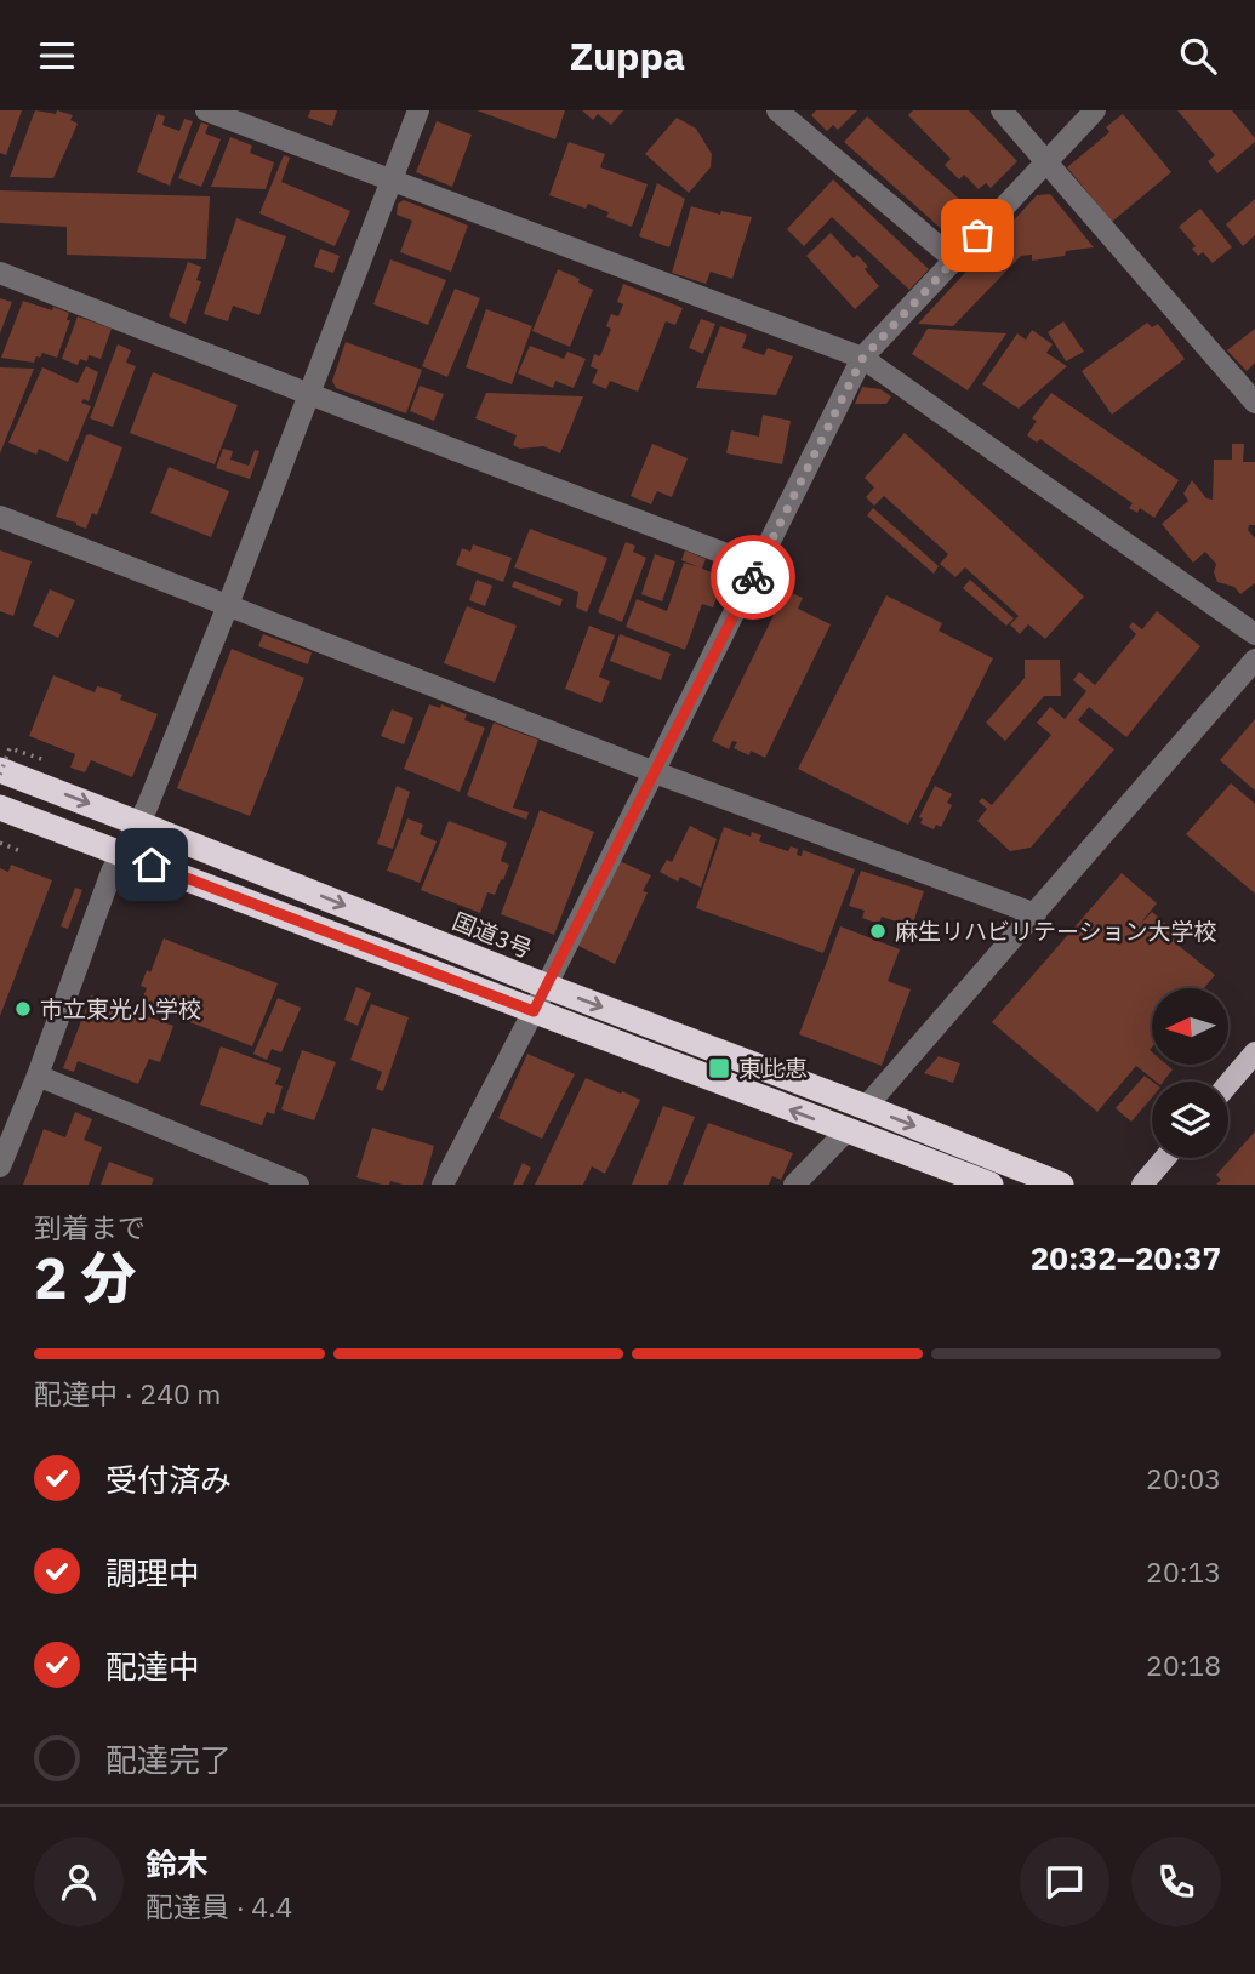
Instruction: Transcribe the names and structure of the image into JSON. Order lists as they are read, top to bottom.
{
  "streets": {
    "highway": ["国道3号"]
  },
  "places": {
    "other": ["麻生リハビリテーション大学校", "市立東光小学校"],
    "transit": ["東比恵"]
  },
  "north": "left",
  "page": {
    "header": "Zuppa",
    "heading": ["2 分", "到着まで", "20:32–20:37"],
    "panel": ["鈴木", "配達員 · 4.4"],
    "bar": "配達中 · 240 m",
    "list": [
      ["受付済み", "20:03"],
      ["調理中", "20:13"],
      ["配達中", "20:18"],
      "配達完了"
    ]
  }
}
